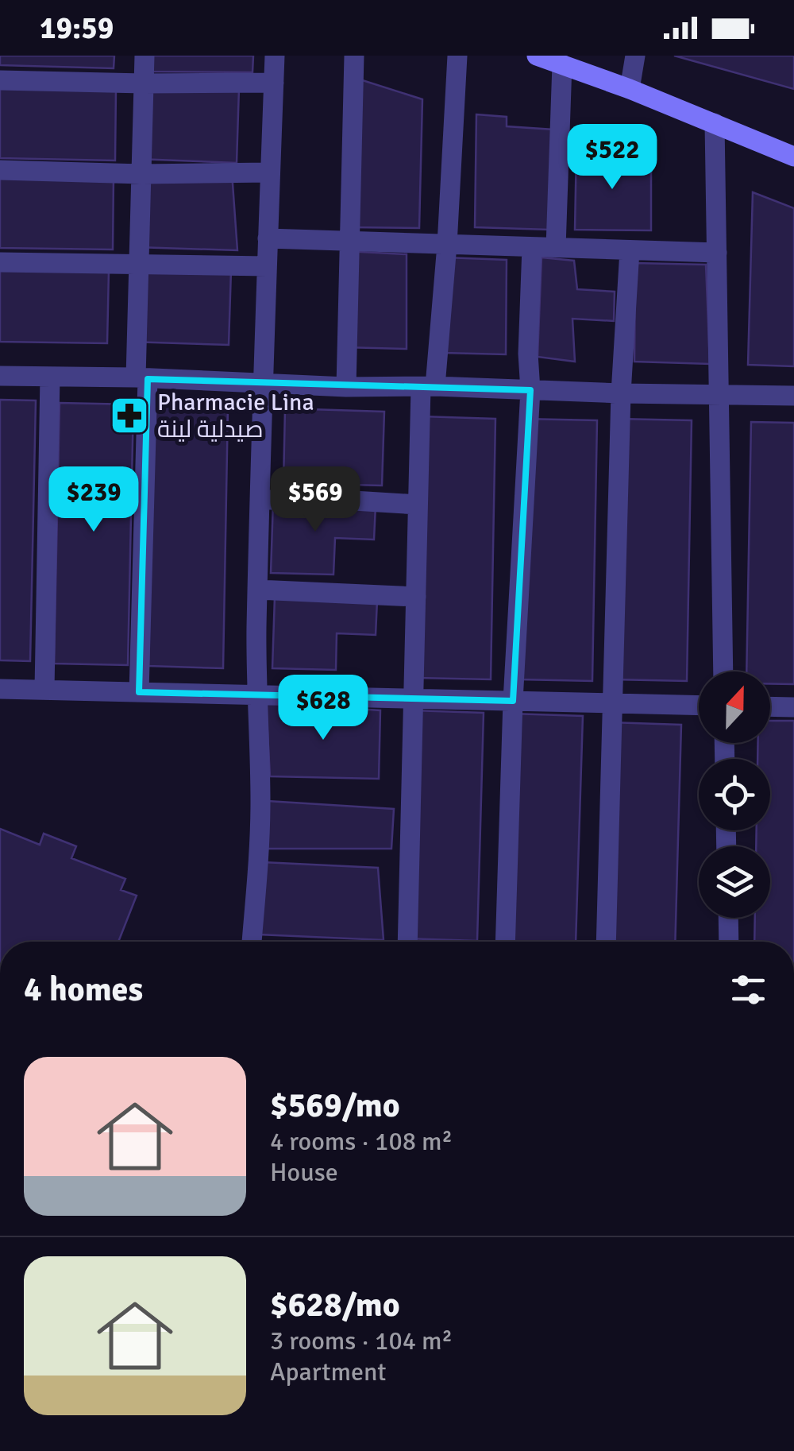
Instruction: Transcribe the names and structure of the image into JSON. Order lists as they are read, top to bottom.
{
  "places": {
    "pharmacy": ["Pharmacie Lina صيدلية لينة"]
  },
  "north": "top",
  "page": {
    "status": "19:59",
    "price": [
      "$522",
      "$239",
      "$569",
      "$628"
    ],
    "heading": "4 homes",
    "list": [
      {
        "name": "$569/mo",
        "note": "4 rooms · 108 m² · House"
      },
      {
        "name": "$628/mo",
        "note": "3 rooms · 104 m² · Apartment"
      }
    ]
  }
}
